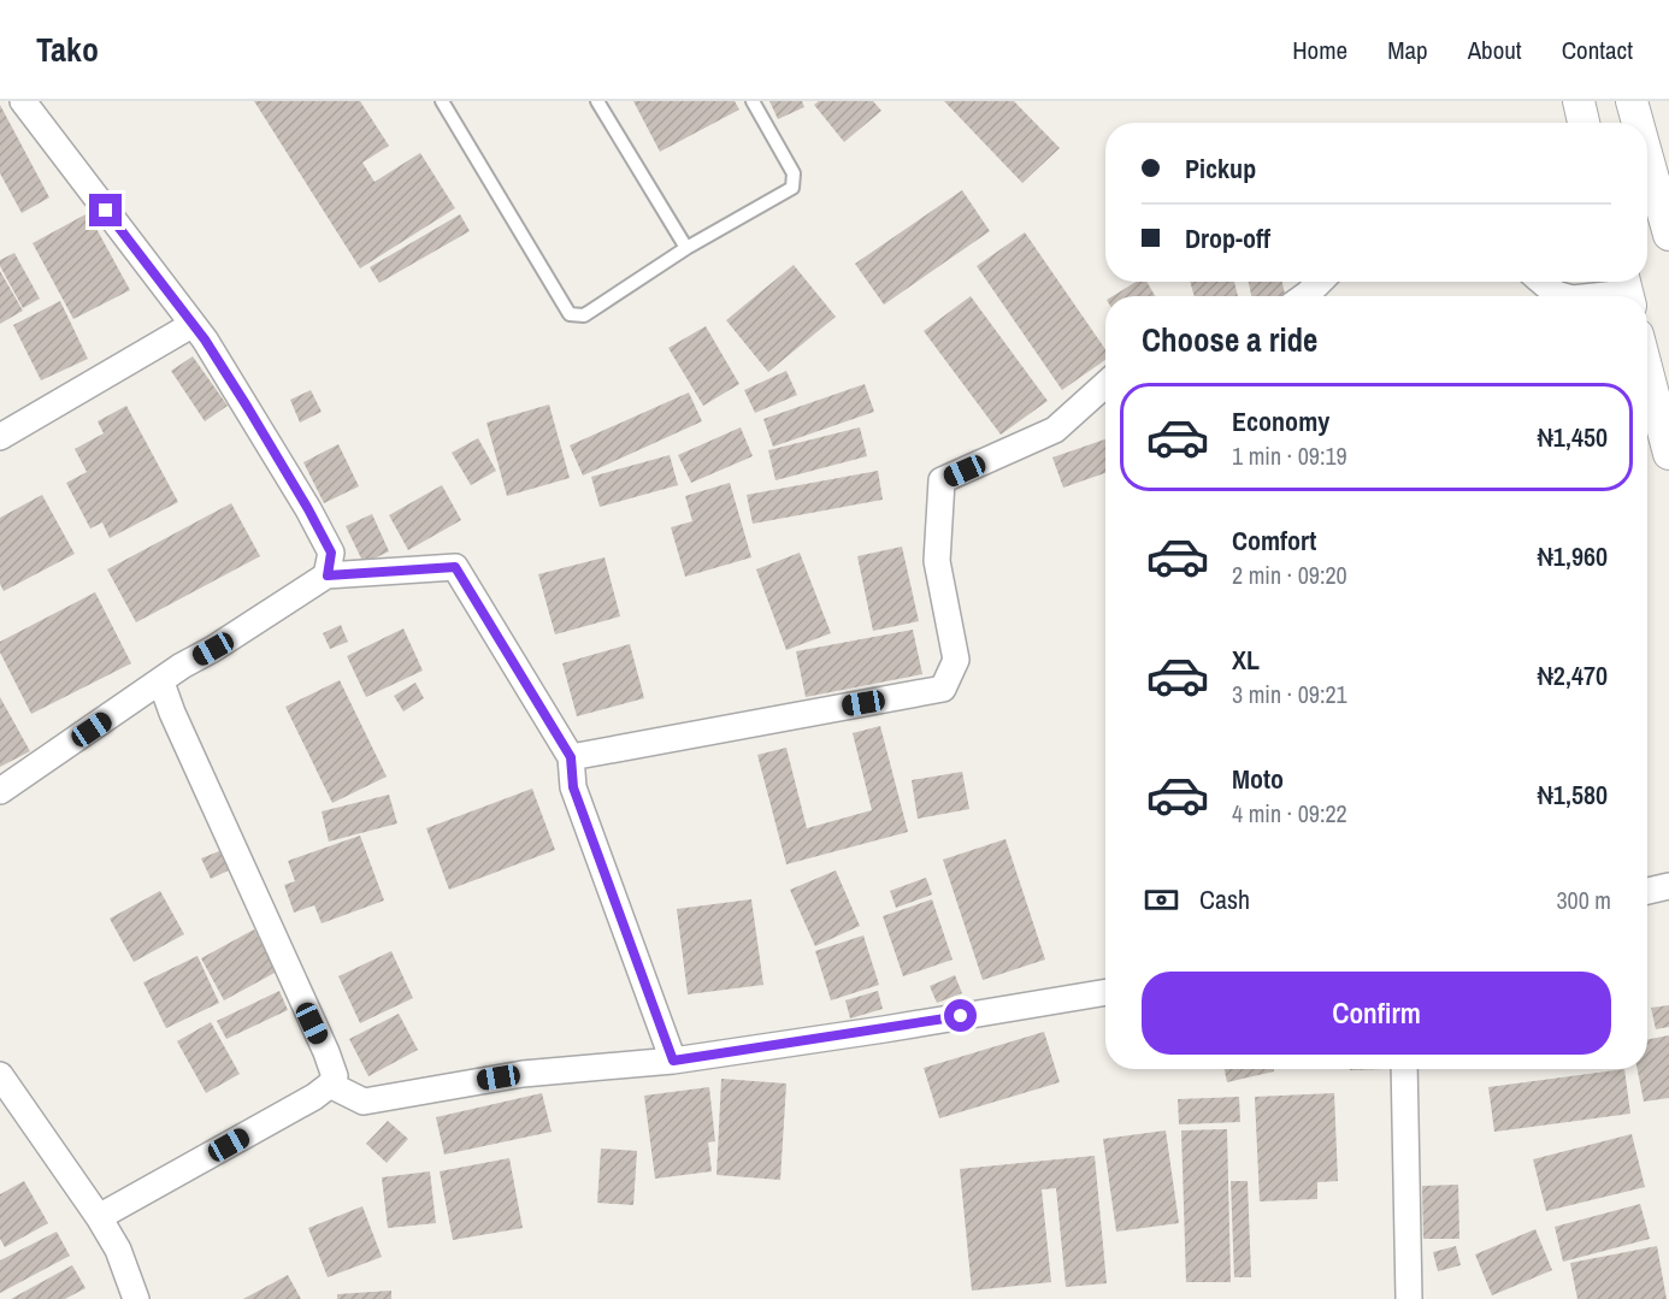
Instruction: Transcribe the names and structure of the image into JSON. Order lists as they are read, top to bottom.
{
  "page": {
    "header": "Tako",
    "nav": [
      "Home",
      "Map",
      "About",
      "Contact"
    ],
    "banner": ["Pickup", "Drop-off"],
    "heading": "Choose a ride",
    "list": [
      {
        "name": "Economy",
        "note": "1 min · 09:19",
        "value": "₦1,450"
      },
      {
        "name": "Comfort",
        "note": "2 min · 09:20",
        "value": "₦1,960"
      },
      {
        "name": "XL",
        "note": "3 min · 09:21",
        "value": "₦2,470"
      },
      {
        "name": "Moto",
        "note": "4 min · 09:22",
        "value": "₦1,580"
      }
    ],
    "pay": ["Cash", "300 m"],
    "buttons": "Confirm"
  }
}
